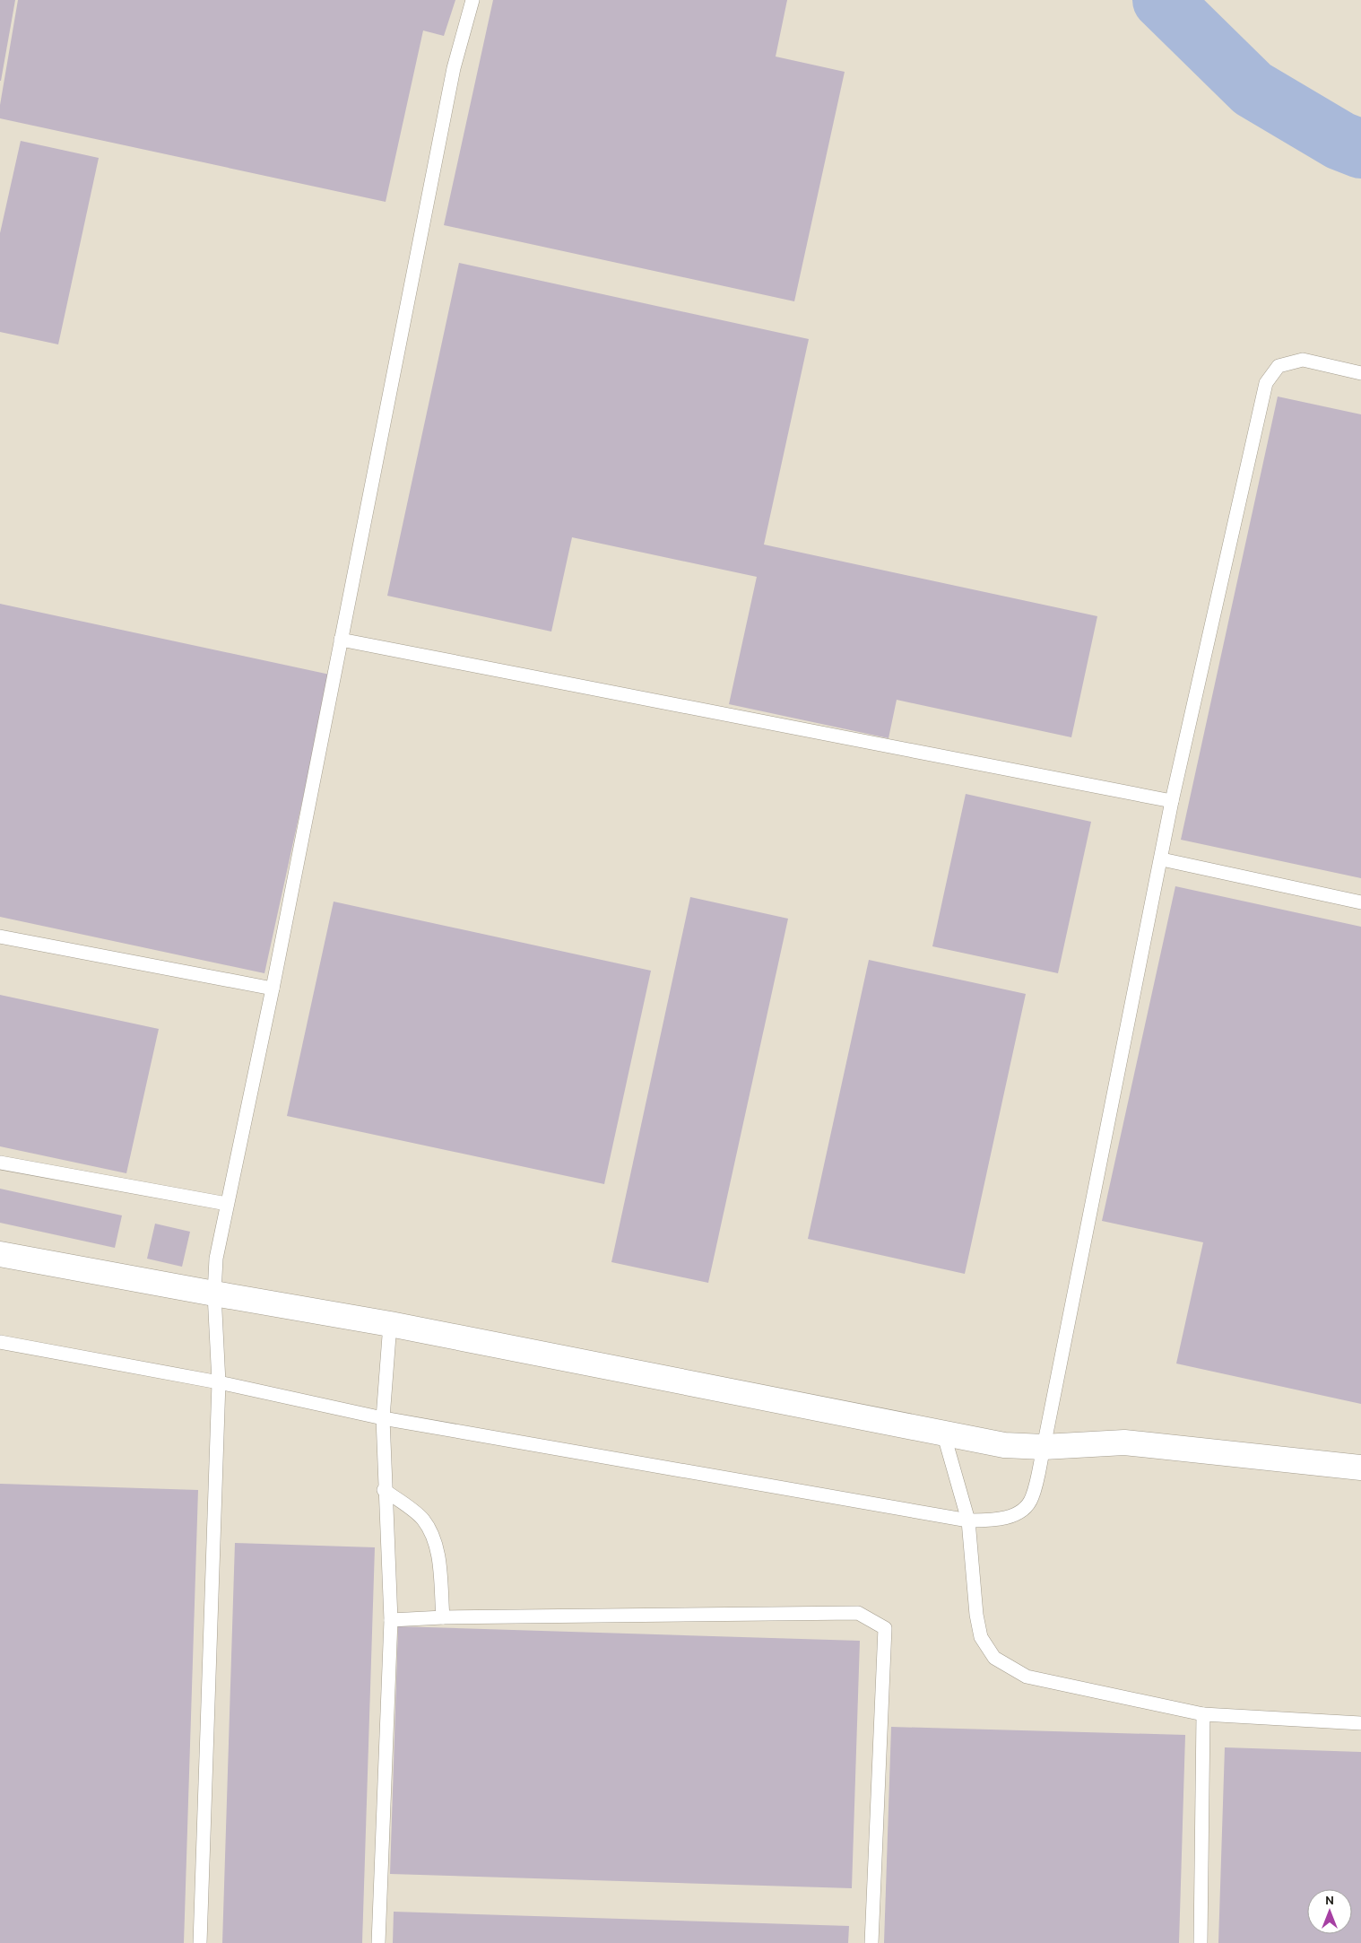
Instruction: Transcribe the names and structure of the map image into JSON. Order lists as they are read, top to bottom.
{
  "north": "top"
}
